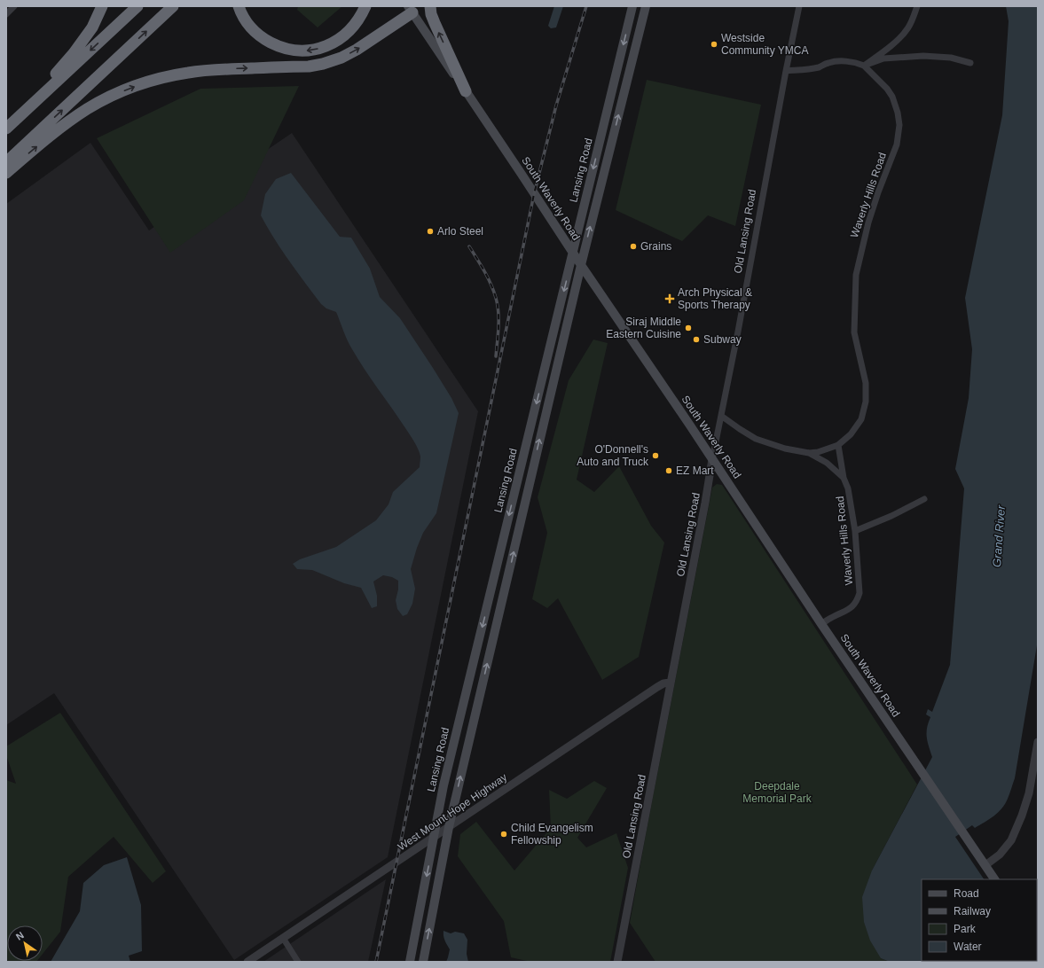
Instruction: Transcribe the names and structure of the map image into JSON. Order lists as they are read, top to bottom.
{
  "streets": {
    "main road": ["Lansing Road", "South Waverly Road"],
    "street": ["Waverly Hills Road", "Old Lansing Road", "West Mount Hope Highway"]
  },
  "crossings": [
    ["Lansing Road", "South Waverly Road"],
    ["Lansing Road", "West Mount Hope Highway"],
    ["Waverly Hills Road", "South Waverly Road"],
    ["South Waverly Road", "Old Lansing Road"],
    ["Old Lansing Road", "West Mount Hope Highway"]
  ],
  "water": ["Grand River"],
  "parks": ["Deepdale Memorial Park"],
  "places": {
    "other": [
      "Westside Community YMCA",
      "Arlo Steel",
      "Grains",
      "Siraj Middle Eastern Cuisine",
      "Subway",
      "O'Donnell's Auto and Truck",
      "EZ Mart",
      "Child Evangelism Fellowship"
    ],
    "health": ["Arch Physical & Sports Therapy"]
  },
  "legend": [
    "Road",
    "Railway",
    "Park",
    "Water"
  ],
  "north": "top left"
}
